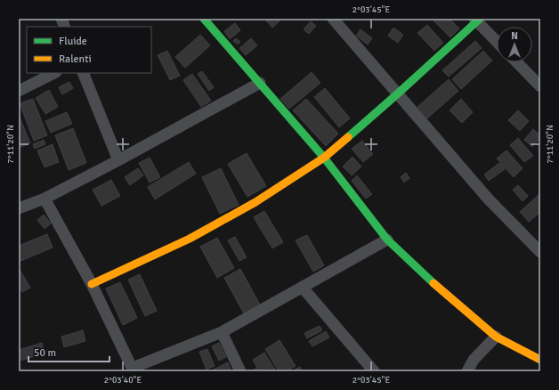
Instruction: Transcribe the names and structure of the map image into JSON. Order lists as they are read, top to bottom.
{
  "legend": ["Fluide", "Ralenti"],
  "scale_bar": "50 m",
  "north": "top",
  "coordinates": ["2°03'45\"E", "7°11'20\"N", "2°03'40\"E"]
}
